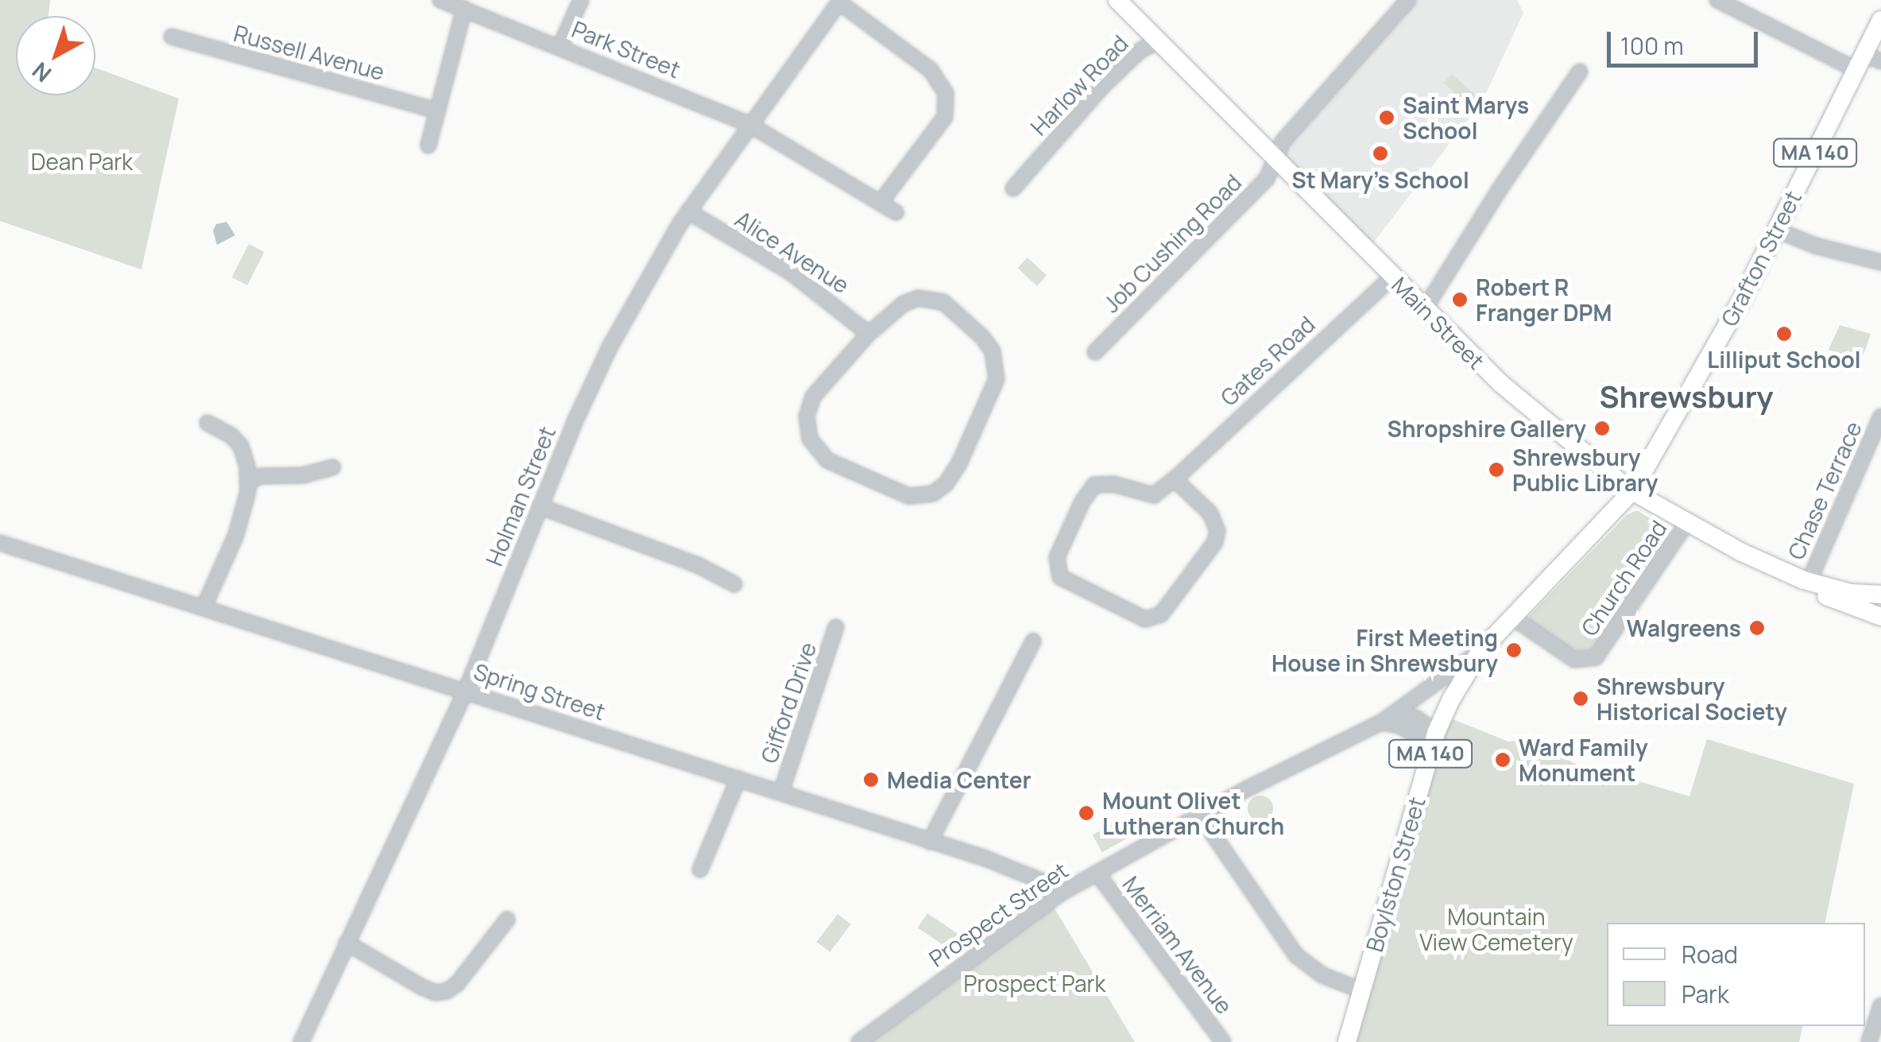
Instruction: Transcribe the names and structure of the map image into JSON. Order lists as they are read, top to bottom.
{
  "streets": {
    "main road": [
      "MA 140",
      "Grafton Street",
      "Main Street",
      "Boylston Street"
    ],
    "street": [
      "Park Street",
      "Russell Avenue",
      "Harlow Road",
      "Job Cushing Road",
      "Alice Avenue",
      "Gates Road",
      "Chase Terrace",
      "Holman Street",
      "Church Road",
      "Spring Street",
      "Gifford Drive",
      "Prospect Street",
      "Merriam Avenue"
    ]
  },
  "crossings": [
    ["Park Street", "Holman Street"],
    ["Harlow Road", "Main Street"],
    ["Job Cushing Road", "Main Street"],
    ["Alice Avenue", "Holman Street"],
    ["Grafton Street", "Main Street"],
    ["Grafton Street", "Boylston Street"],
    ["Main Street", "Gates Road"],
    ["Main Street", "Chase Terrace"],
    ["Main Street", "Church Road"],
    ["Main Street", "Boylston Street"],
    ["Holman Street", "Spring Street"],
    ["Church Road", "Boylston Street"],
    ["Spring Street", "Gifford Drive"],
    ["Spring Street", "Prospect Street"],
    ["Boylston Street", "Prospect Street"],
    ["Prospect Street", "Merriam Avenue"]
  ],
  "districts": ["Shrewsbury"],
  "parks": ["Dean Park", "Mountain View Cemetery", "Prospect Park"],
  "places": [
    "Saint Marys School",
    "St Mary's School",
    "Robert R Franger DPM",
    "Lilliput School",
    "Shropshire Gallery",
    "Shrewsbury Public Library",
    "Walgreens",
    "First Meeting House in Shrewsbury",
    "Shrewsbury Historical Society",
    "Ward Family Monument",
    "Media Center",
    "Mount Olivet Lutheran Church"
  ],
  "legend": ["Road", "Park"],
  "scale_bar": "100 m",
  "north": "bottom left"
}
